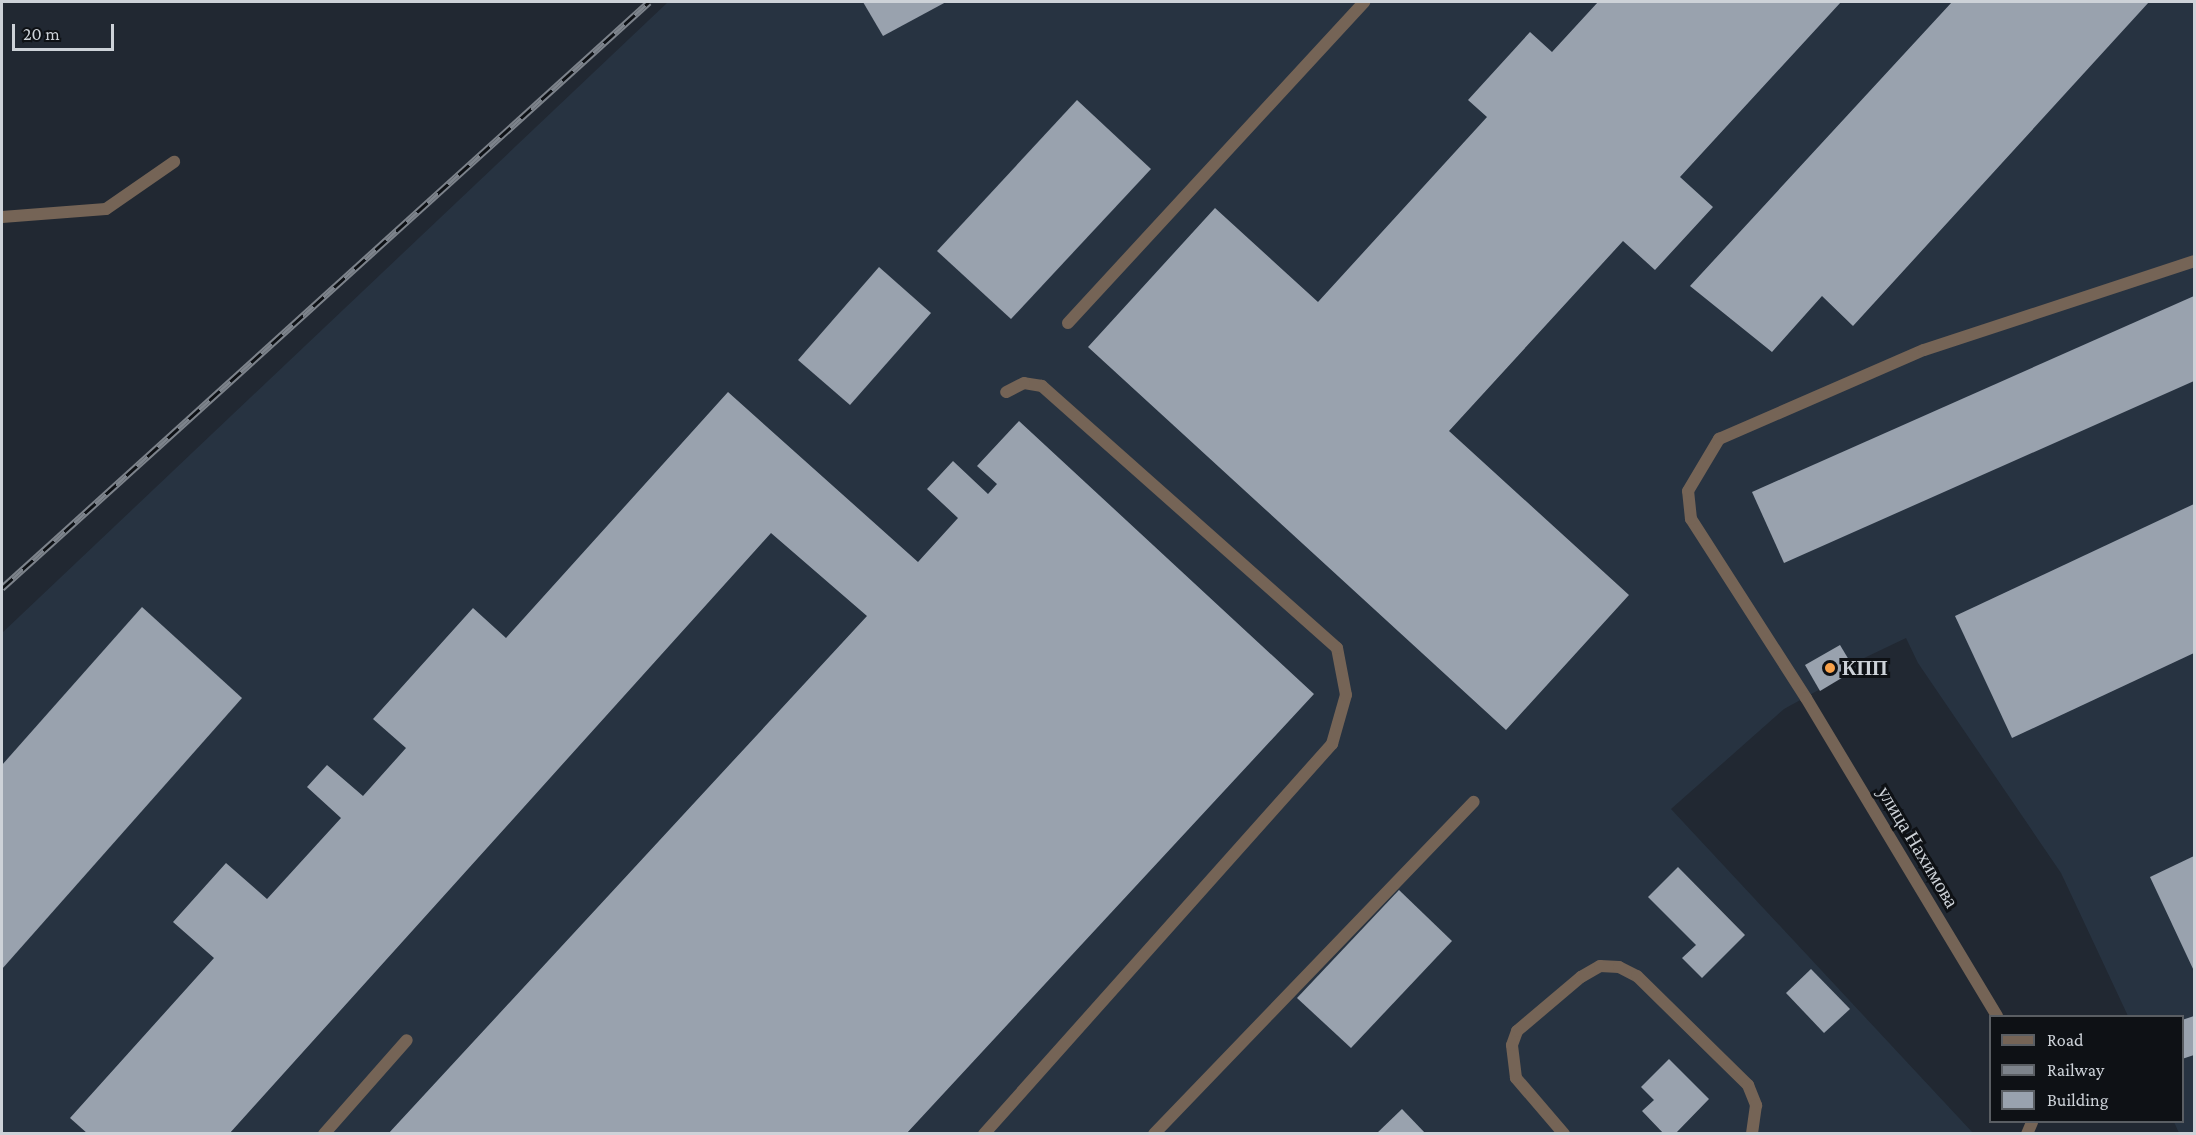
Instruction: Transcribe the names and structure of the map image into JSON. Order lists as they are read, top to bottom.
{
  "streets": {
    "street": ["улица Нахимова"]
  },
  "places": ["КПП"],
  "legend": ["Road", "Railway", "Building"],
  "scale_bar": "20 m"
}
